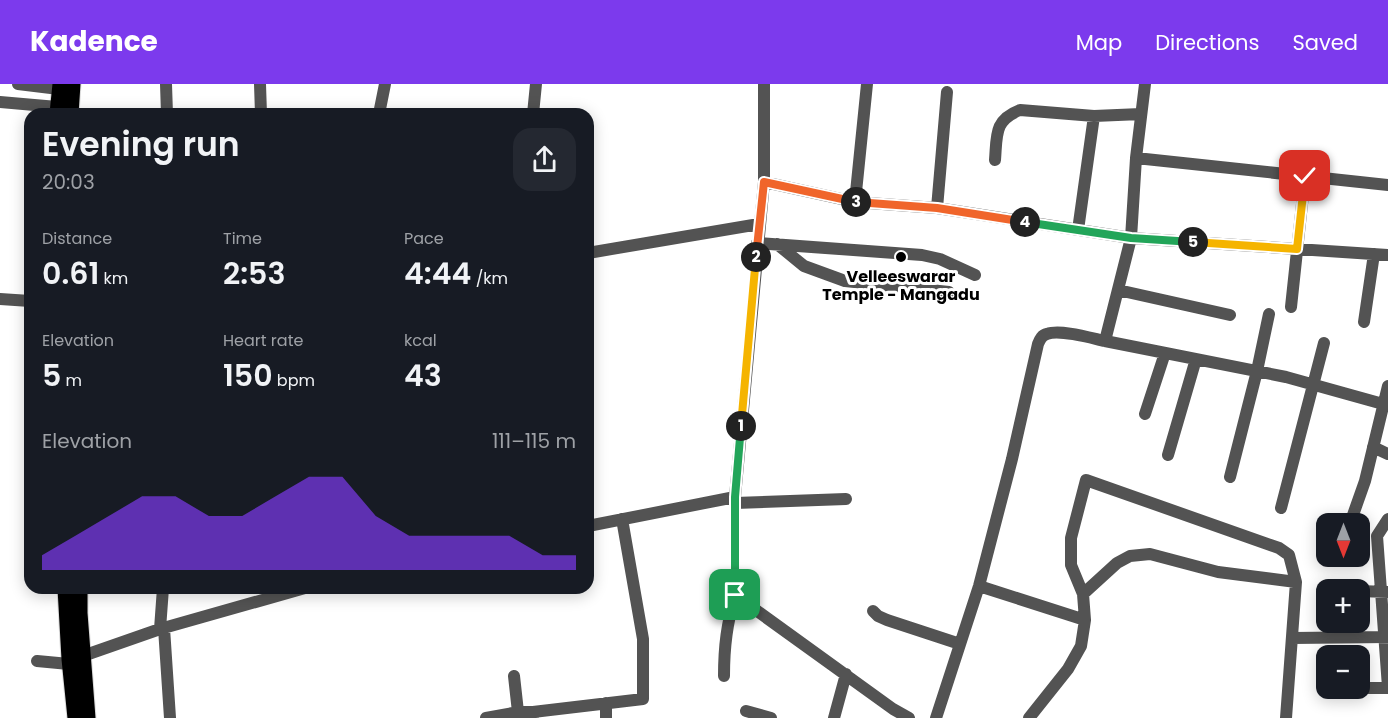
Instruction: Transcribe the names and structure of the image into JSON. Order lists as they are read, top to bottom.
{
  "places": ["Velleeswarar Temple - Mangadu"],
  "north": "bottom",
  "page": {
    "header": "Kadence",
    "nav": ["Map", "Directions", "Saved"],
    "heading": ["Evening run", "20:03"],
    "pins": [
      "3",
      "4",
      "5",
      "2",
      "1"
    ],
    "stats": [
      ["Distance", "0.61 km"],
      ["Time", "2:53"],
      ["Pace", "4:44 /km"],
      ["Elevation", "5 m"],
      ["Heart rate", "150 bpm"],
      ["kcal", "43"]
    ],
    "chart": ["Elevation", "111–115 m"],
    "map_buttons": ["+", "−"]
  }
}
